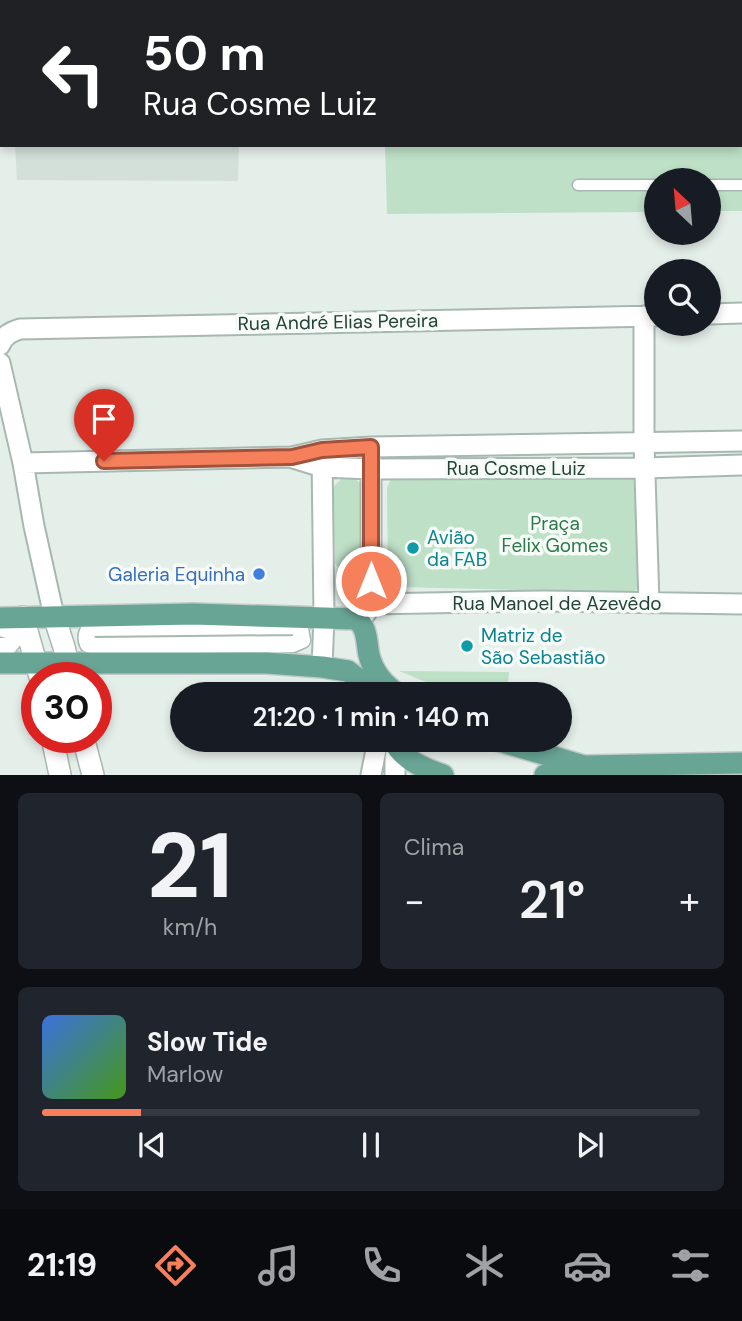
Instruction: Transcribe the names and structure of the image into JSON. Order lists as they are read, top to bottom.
{
  "streets": {
    "street": ["Rua André Elias Pereira", "Rua Cosme Luiz", "Rua Manoel de Azevêdo"]
  },
  "parks": ["Praça Felix Gomes"],
  "places": ["Avião da FAB", "Galeria Equinha", "Matriz de São Sebastião"],
  "north": "top left",
  "page": {
    "turn": ["50 m", "Rua Cosme Luiz"],
    "limit": "30",
    "trip": "21:20 · 1 min · 140 m",
    "tile": [
      ["21", "km/h"],
      "Clima"
    ],
    "heat": ["−", "21°", "+"],
    "song": ["Slow Tide", "Marlow"],
    "tabs": "21:19"
  }
}
